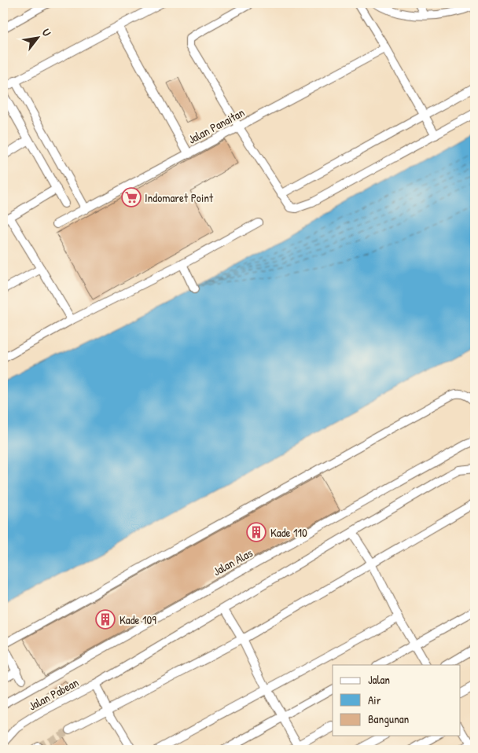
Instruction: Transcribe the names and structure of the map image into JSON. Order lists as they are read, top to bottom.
{
  "streets": {
    "lane": ["Jalan Panaitan", "Jalan Alas", "Jalan Pabean"]
  },
  "places": {
    "supermarket": ["Indomaret Point"],
    "building": ["Kade 110", "Kade 109"]
  },
  "legend": ["Jalan", "Air", "Bangunan"],
  "north": "top right"
}
